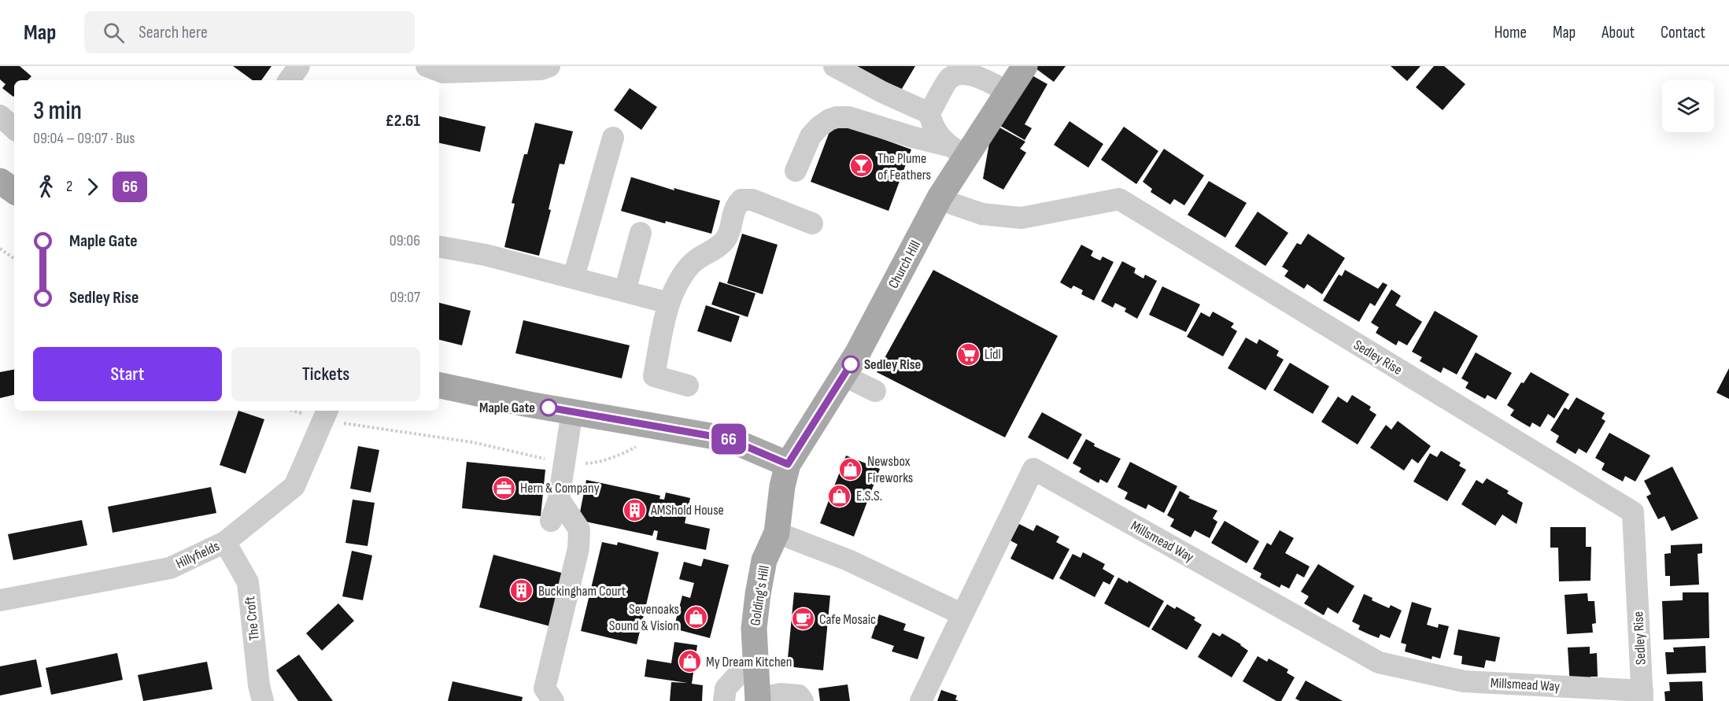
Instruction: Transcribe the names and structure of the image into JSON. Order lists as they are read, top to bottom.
{
  "streets": {
    "main road": ["Church Hill", "Golding's Hill"],
    "street": [
      "Sedley Rise",
      "Millsmead Way",
      "Hillyfields",
      "The Croft"
    ]
  },
  "crossings": [
    ["Church Hill", "Sedley Rise"],
    ["Church Hill", "Golding's Hill"],
    ["Sedley Rise", "Millsmead Way"],
    ["Hillyfields", "The Croft"]
  ],
  "places": {
    "bar": ["The Plume of Feathers"],
    "supermarket": ["Lidl"],
    "other": ["Sedley Rise", "Maple Gate"],
    "shop": [
      "Newsbox Fireworks",
      "E.S.S.",
      "Sevenoaks Sound & Vision",
      "My Dream Kitchen"
    ],
    "office": ["Hern & Company"],
    "building": ["AMShold House", "Buckingham Court"],
    "cafe": ["Cafe Mosaic"]
  },
  "lines": ["bus line 66"],
  "page": {
    "header": "Map",
    "search": "Search here",
    "nav": [
      "Home",
      "Map",
      "About",
      "Contact"
    ],
    "on_map": "66",
    "heading": ["3 min", "09:04 – 09:07 · Bus", "£2.61"],
    "legs": ["2", "66"],
    "list": [
      {
        "name": "Maple Gate",
        "value": "09:06"
      },
      {
        "name": "Sedley Rise",
        "value": "09:07"
      }
    ],
    "buttons": ["Start", "Tickets"]
  }
}
